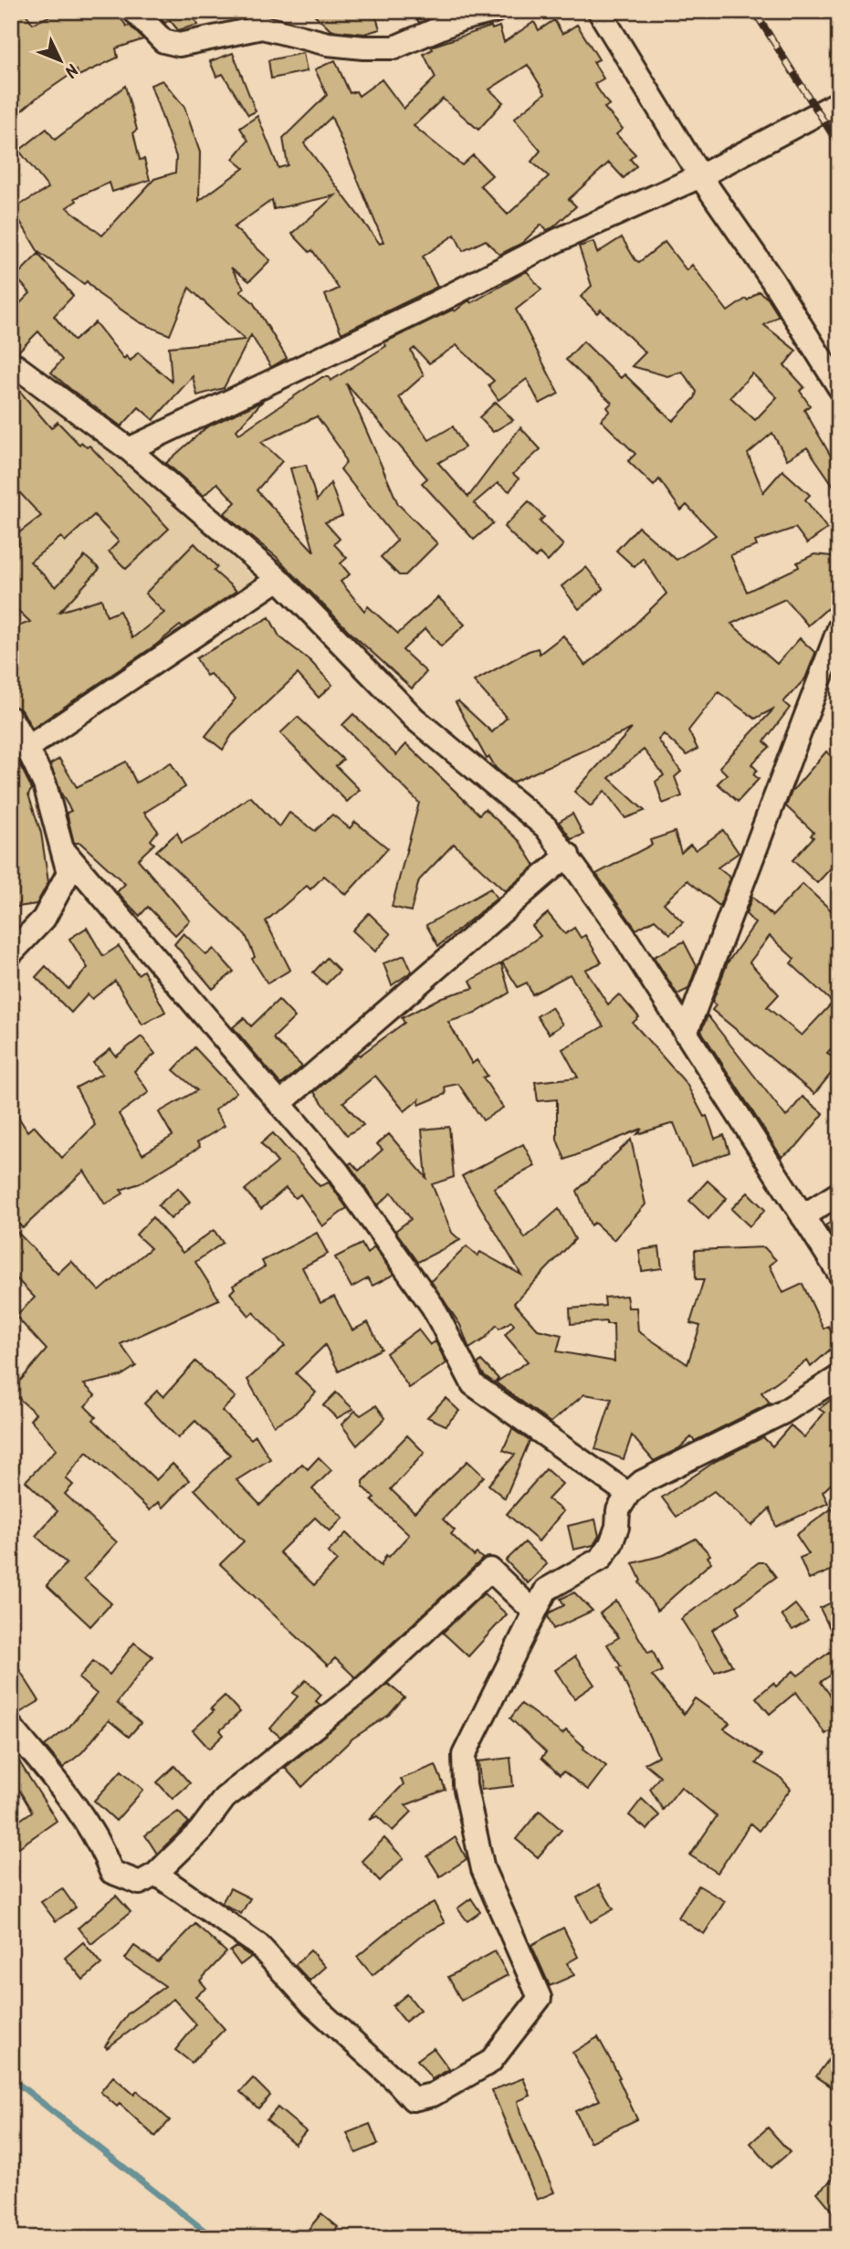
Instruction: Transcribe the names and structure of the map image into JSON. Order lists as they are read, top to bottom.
{
  "north": "bottom right"
}
